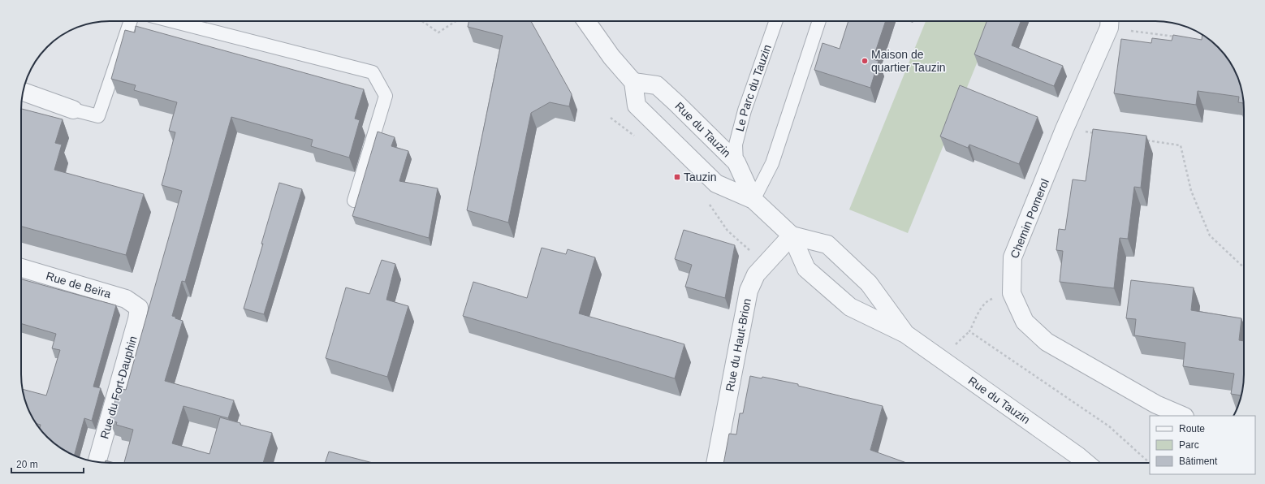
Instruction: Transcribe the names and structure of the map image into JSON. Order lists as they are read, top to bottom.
{
  "streets": {
    "street": [
      "Rue du Tauzin",
      "Chemin Pomerol",
      "Rue de Beïra",
      "Rue du Haut-Brion",
      "Rue du Fort-Dauphin"
    ],
    "lane": ["Le Parc du Tauzin"]
  },
  "crossings": [
    ["Le Parc du Tauzin", "Rue du Tauzin"],
    ["Rue du Tauzin", "Rue du Haut-Brion"],
    ["Rue de Beïra", "Rue du Fort-Dauphin"]
  ],
  "places": {
    "other": ["Maison de quartier Tauzin"],
    "transit": ["Tauzin"]
  },
  "legend": ["Route", "Parc", "Bâtiment"],
  "scale_bar": "20 m"
}
